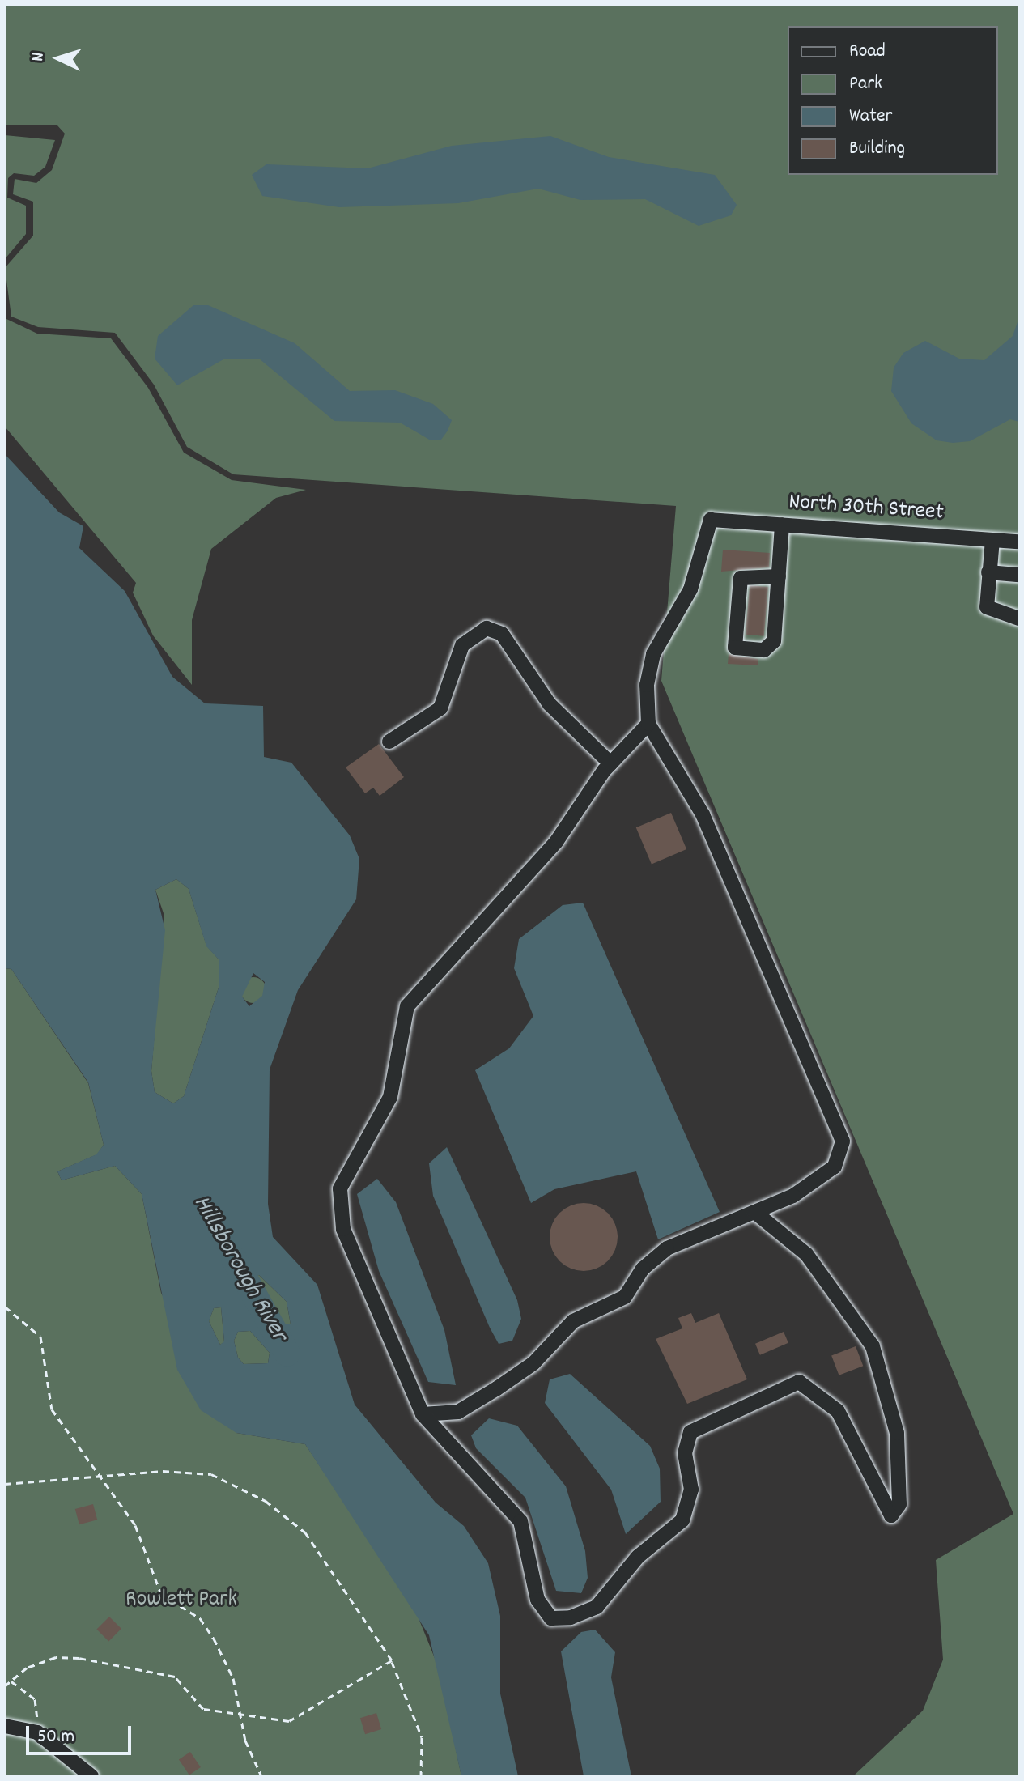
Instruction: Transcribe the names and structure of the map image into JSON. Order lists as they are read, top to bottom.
{
  "streets": {
    "street": ["North 30th Street"]
  },
  "water": ["Hillsborough River"],
  "parks": ["Rowlett Park"],
  "legend": [
    "Road",
    "Park",
    "Water",
    "Building"
  ],
  "scale_bar": "50 m",
  "north": "left"
}
